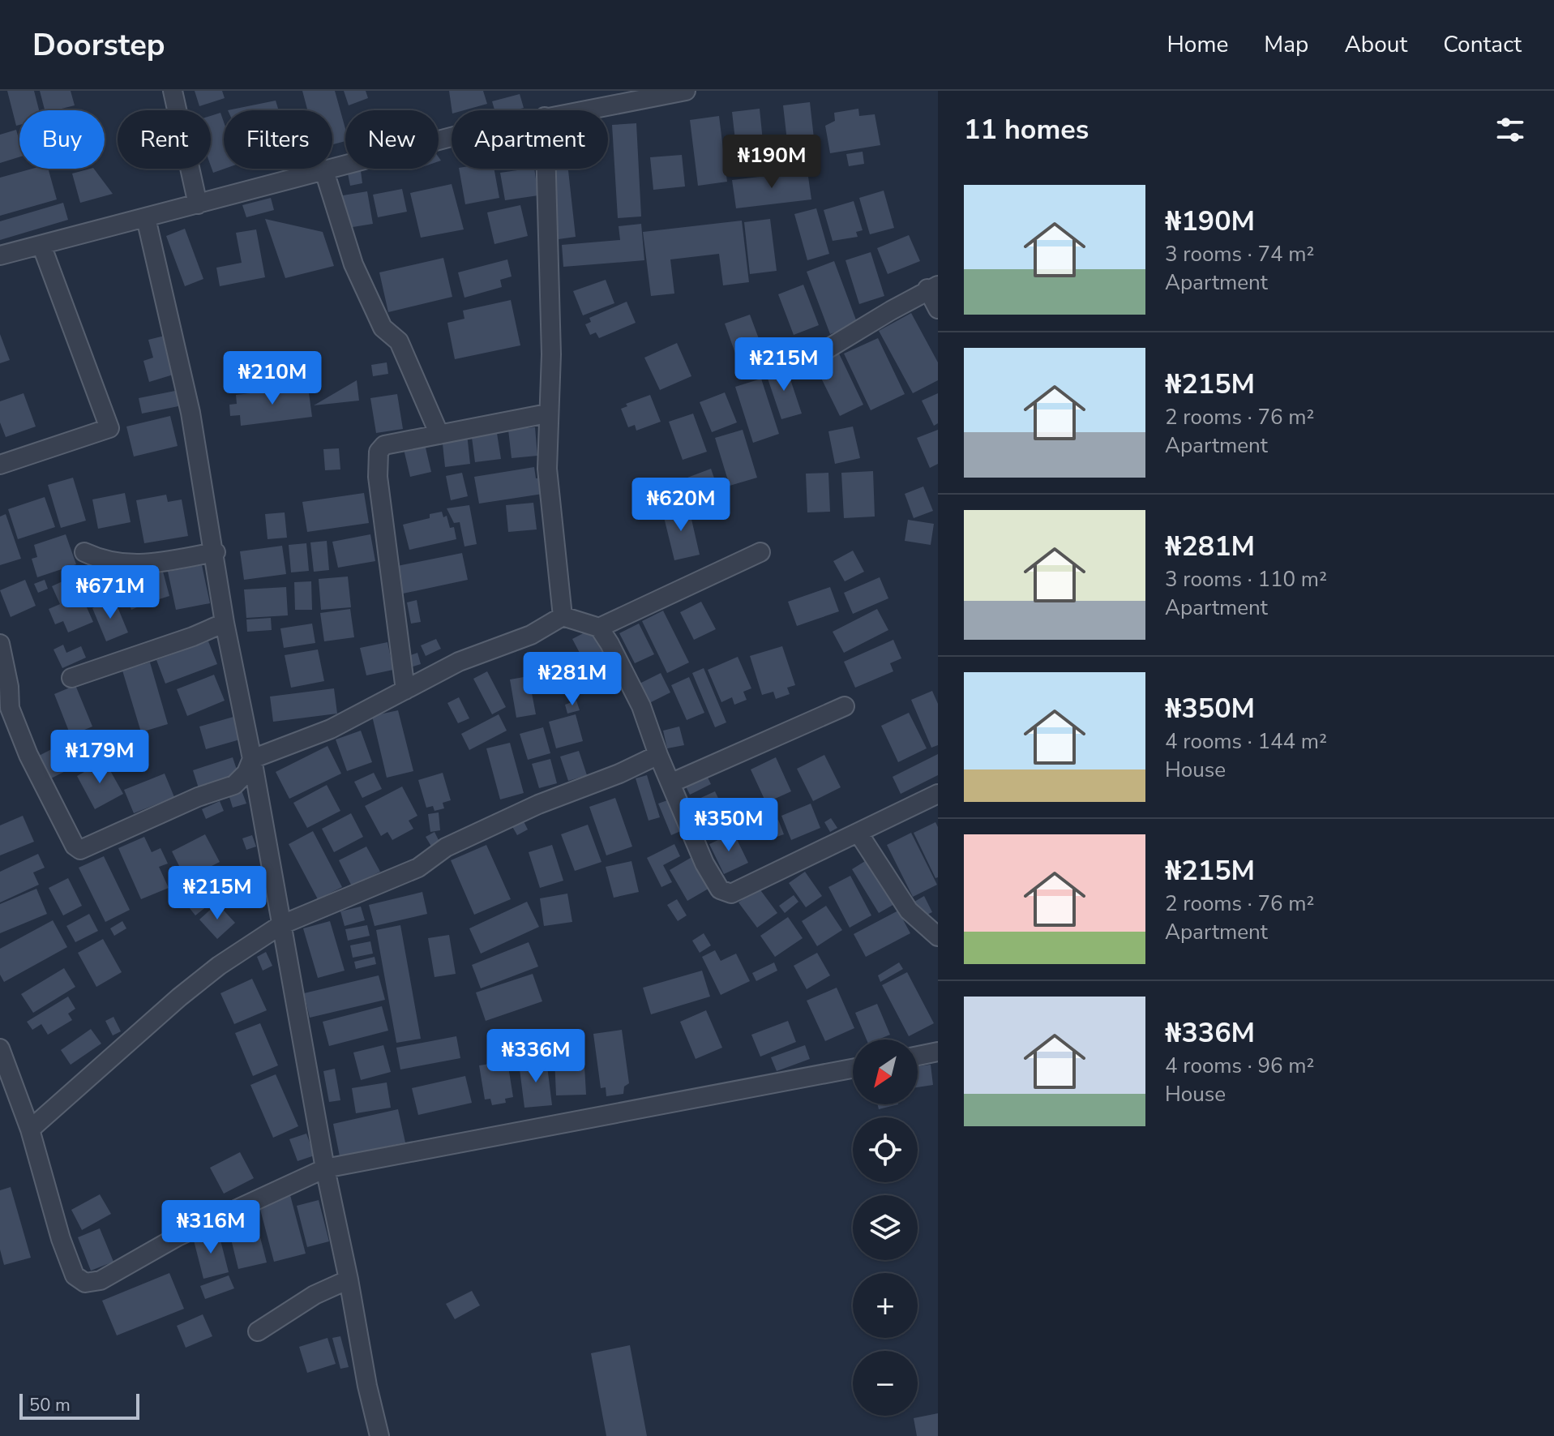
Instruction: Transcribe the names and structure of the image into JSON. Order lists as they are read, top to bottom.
{
  "scale_bar": "50 m",
  "north": "bottom left",
  "page": {
    "header": "Doorstep",
    "nav": [
      "Home",
      "Map",
      "About",
      "Contact"
    ],
    "heading": "11 homes",
    "chip": [
      "Buy",
      "Rent",
      "Filters",
      "New",
      "Apartment"
    ],
    "price": [
      "₦190M",
      "₦215M",
      "₦210M",
      "₦620M",
      "₦671M",
      "₦281M",
      "₦179M",
      "₦350M",
      "₦215M",
      "₦336M",
      "₦316M"
    ],
    "list": [
      {
        "name": "₦190M",
        "note": "3 rooms · 74 m² · Apartment"
      },
      {
        "name": "₦215M",
        "note": "2 rooms · 76 m² · Apartment"
      },
      {
        "name": "₦281M",
        "note": "3 rooms · 110 m² · Apartment"
      },
      {
        "name": "₦350M",
        "note": "4 rooms · 144 m² · House"
      },
      {
        "name": "₦215M",
        "note": "2 rooms · 76 m² · Apartment"
      },
      {
        "name": "₦336M",
        "note": "4 rooms · 96 m² · House"
      }
    ],
    "map_buttons": ["+", "−"],
    "scale": "50 m"
  }
}
